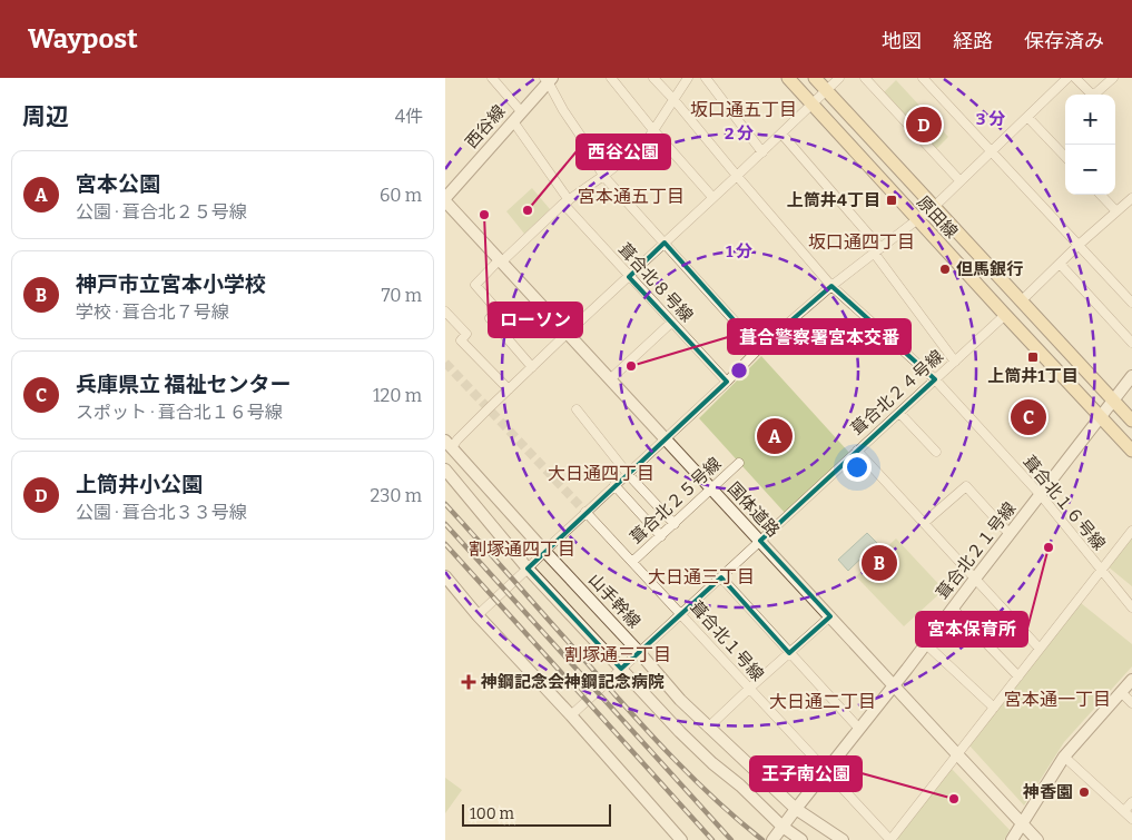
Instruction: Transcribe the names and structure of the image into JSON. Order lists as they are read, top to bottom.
{
  "streets": {
    "main road": ["原田線"],
    "street": [
      "西谷線",
      "葺合北８号線",
      "葺合北２４号線",
      "葺合北２５号線",
      "葺合北１６号線",
      "国体道路",
      "葺合北２１号線",
      "山手幹線",
      "葺合北１号線"
    ]
  },
  "crossings": [
    ["西谷線", "葺合北８号線"],
    ["西谷線", "国体道路"],
    ["原田線", "葺合北２４号線"],
    ["原田線", "葺合北２１号線"],
    ["葺合北２４号線", "葺合北１６号線"],
    ["葺合北２４号線", "国体道路"],
    ["葺合北２４号線", "山手幹線"],
    ["葺合北２４号線", "葺合北１号線"],
    ["葺合北２５号線", "国体道路"],
    ["葺合北２５号線", "葺合北１号線"],
    ["葺合北１６号線", "葺合北２１号線"],
    ["国体道路", "葺合北２１号線"],
    ["葺合北２１号線", "山手幹線"],
    ["葺合北２１号線", "葺合北１号線"]
  ],
  "districts": [
    "坂口通五丁目",
    "宮本通五丁目",
    "坂口通四丁目",
    "大日通四丁目",
    "割塚通四丁目",
    "大日通三丁目",
    "割塚通三丁目",
    "宮本通一丁目",
    "大日通二丁目"
  ],
  "places": {
    "transit": ["上筒井4丁目", "上筒井1丁目"],
    "other": [
      "西谷公園",
      "ローソン",
      "但馬銀行",
      "葺合警察署宮本交番",
      "宮本保育所",
      "神香園",
      "王子南公園"
    ],
    "health": ["神鋼記念会神鋼記念病院"]
  },
  "scale_bar": "100 m",
  "page": {
    "header": "Waypost",
    "nav": ["地図", "経路", "保存済み"],
    "heading": ["周辺", "4件"],
    "map_buttons": ["+", "−"],
    "pins": [
      "D",
      "C",
      "A",
      "B"
    ],
    "list": [
      {
        "mark": "A",
        "name": "宮本公園",
        "note": "公園 · 葺合北２５号線",
        "value": "60 m"
      },
      {
        "mark": "B",
        "name": "神戸市立宮本小学校",
        "note": "学校 · 葺合北７号線",
        "value": "70 m"
      },
      {
        "mark": "C",
        "name": "兵庫県立 福祉センター",
        "note": "スポット · 葺合北１６号線",
        "value": "120 m"
      },
      {
        "mark": "D",
        "name": "上筒井小公園",
        "note": "公園 · 葺合北３３号線",
        "value": "230 m"
      }
    ],
    "scale": "100 m"
  },
  "rings": ["3 分", "2 分", "1 分"]
}
